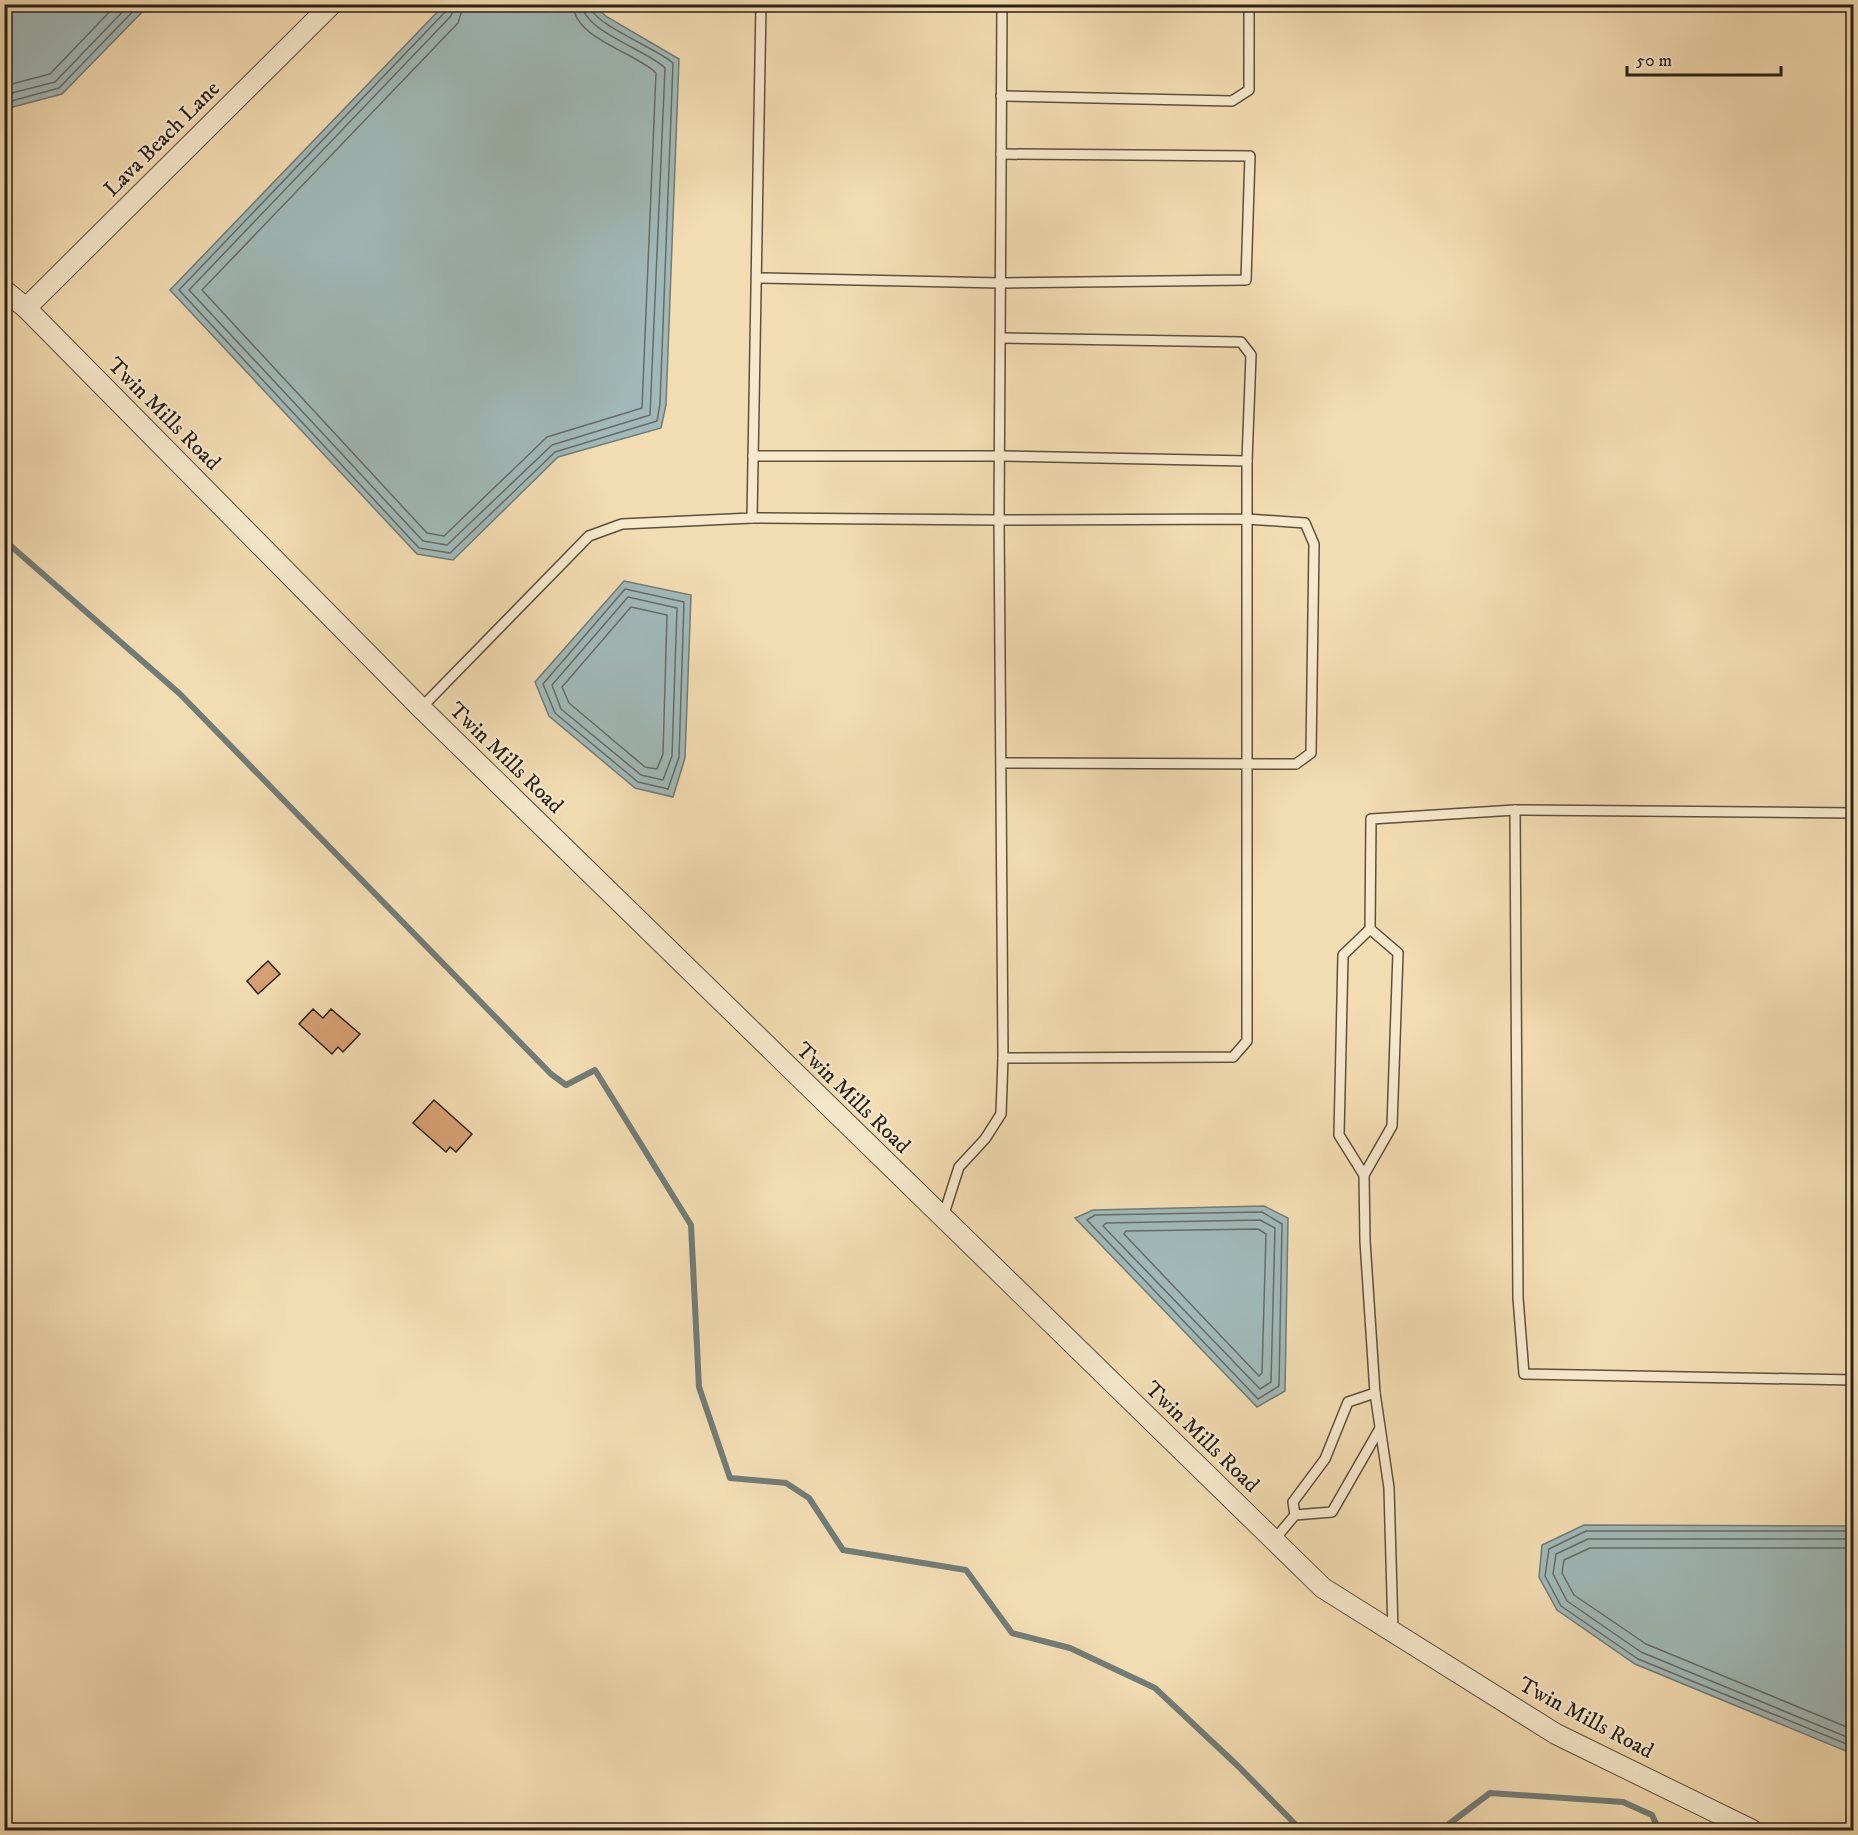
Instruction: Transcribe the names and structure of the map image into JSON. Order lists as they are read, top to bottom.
{
  "streets": {
    "street": ["Lava Beach Lane", "Twin Mills Road"]
  },
  "crossings": [
    ["Lava Beach Lane", "Twin Mills Road"]
  ],
  "scale_bar": "50 m"
}
